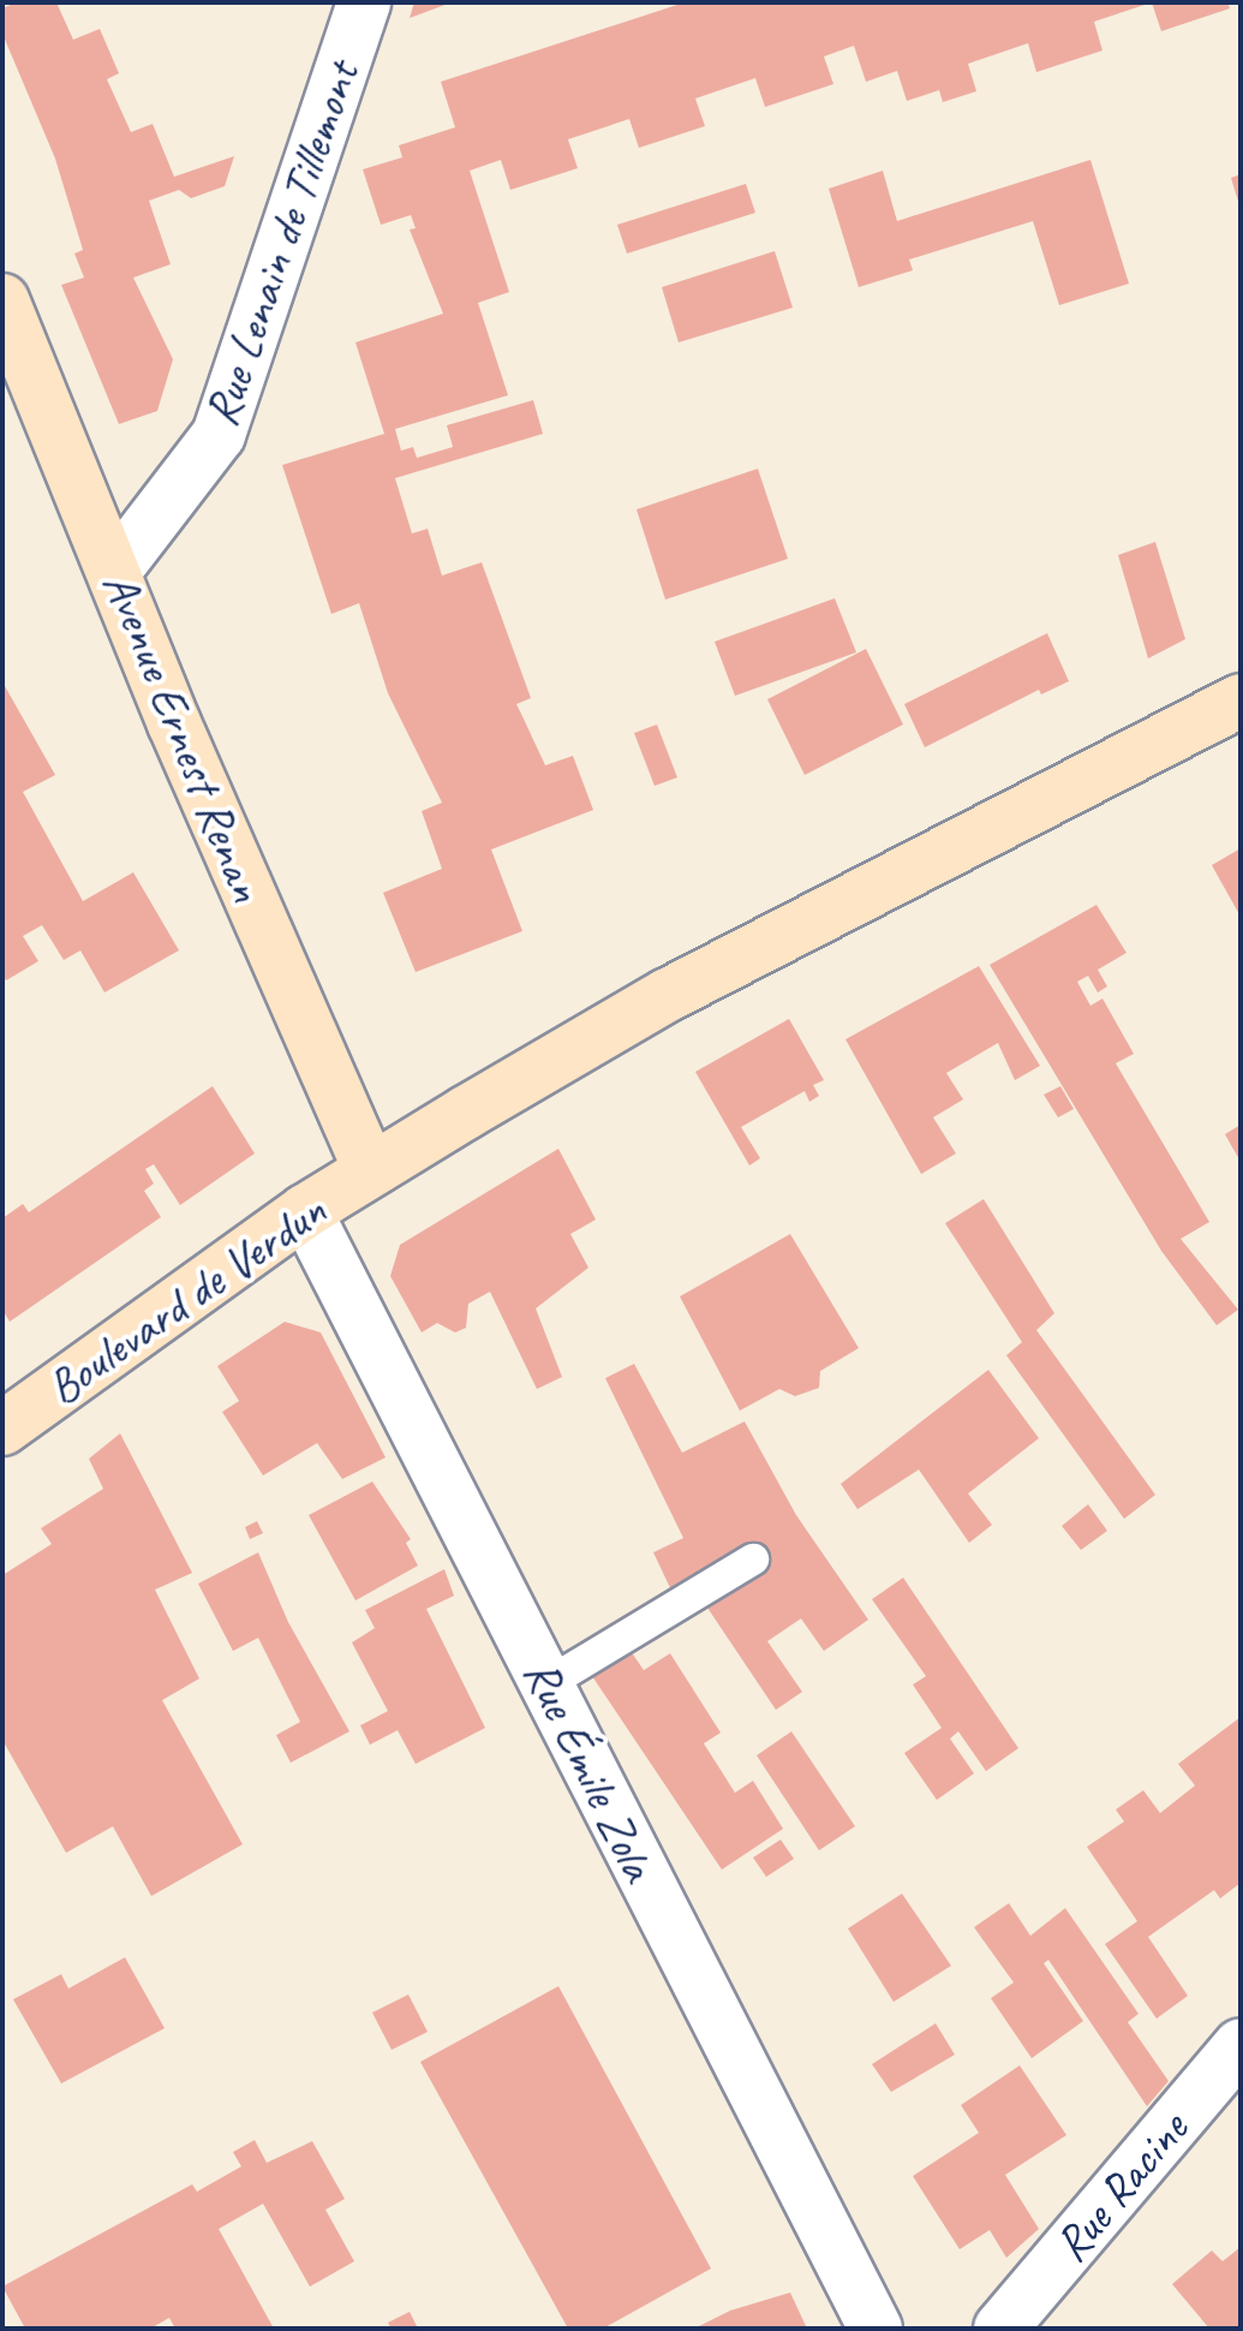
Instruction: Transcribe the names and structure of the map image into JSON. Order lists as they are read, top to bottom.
{
  "streets": {
    "main road": ["Avenue Ernest Renan", "Boulevard de Verdun"],
    "street": ["Rue Lenain de Tillemont", "Rue Émile Zola", "Rue Racine"]
  },
  "crossings": [
    ["Rue Lenain de Tillemont", "Avenue Ernest Renan"],
    ["Avenue Ernest Renan", "Boulevard de Verdun"],
    ["Boulevard de Verdun", "Rue Émile Zola"]
  ]
}
